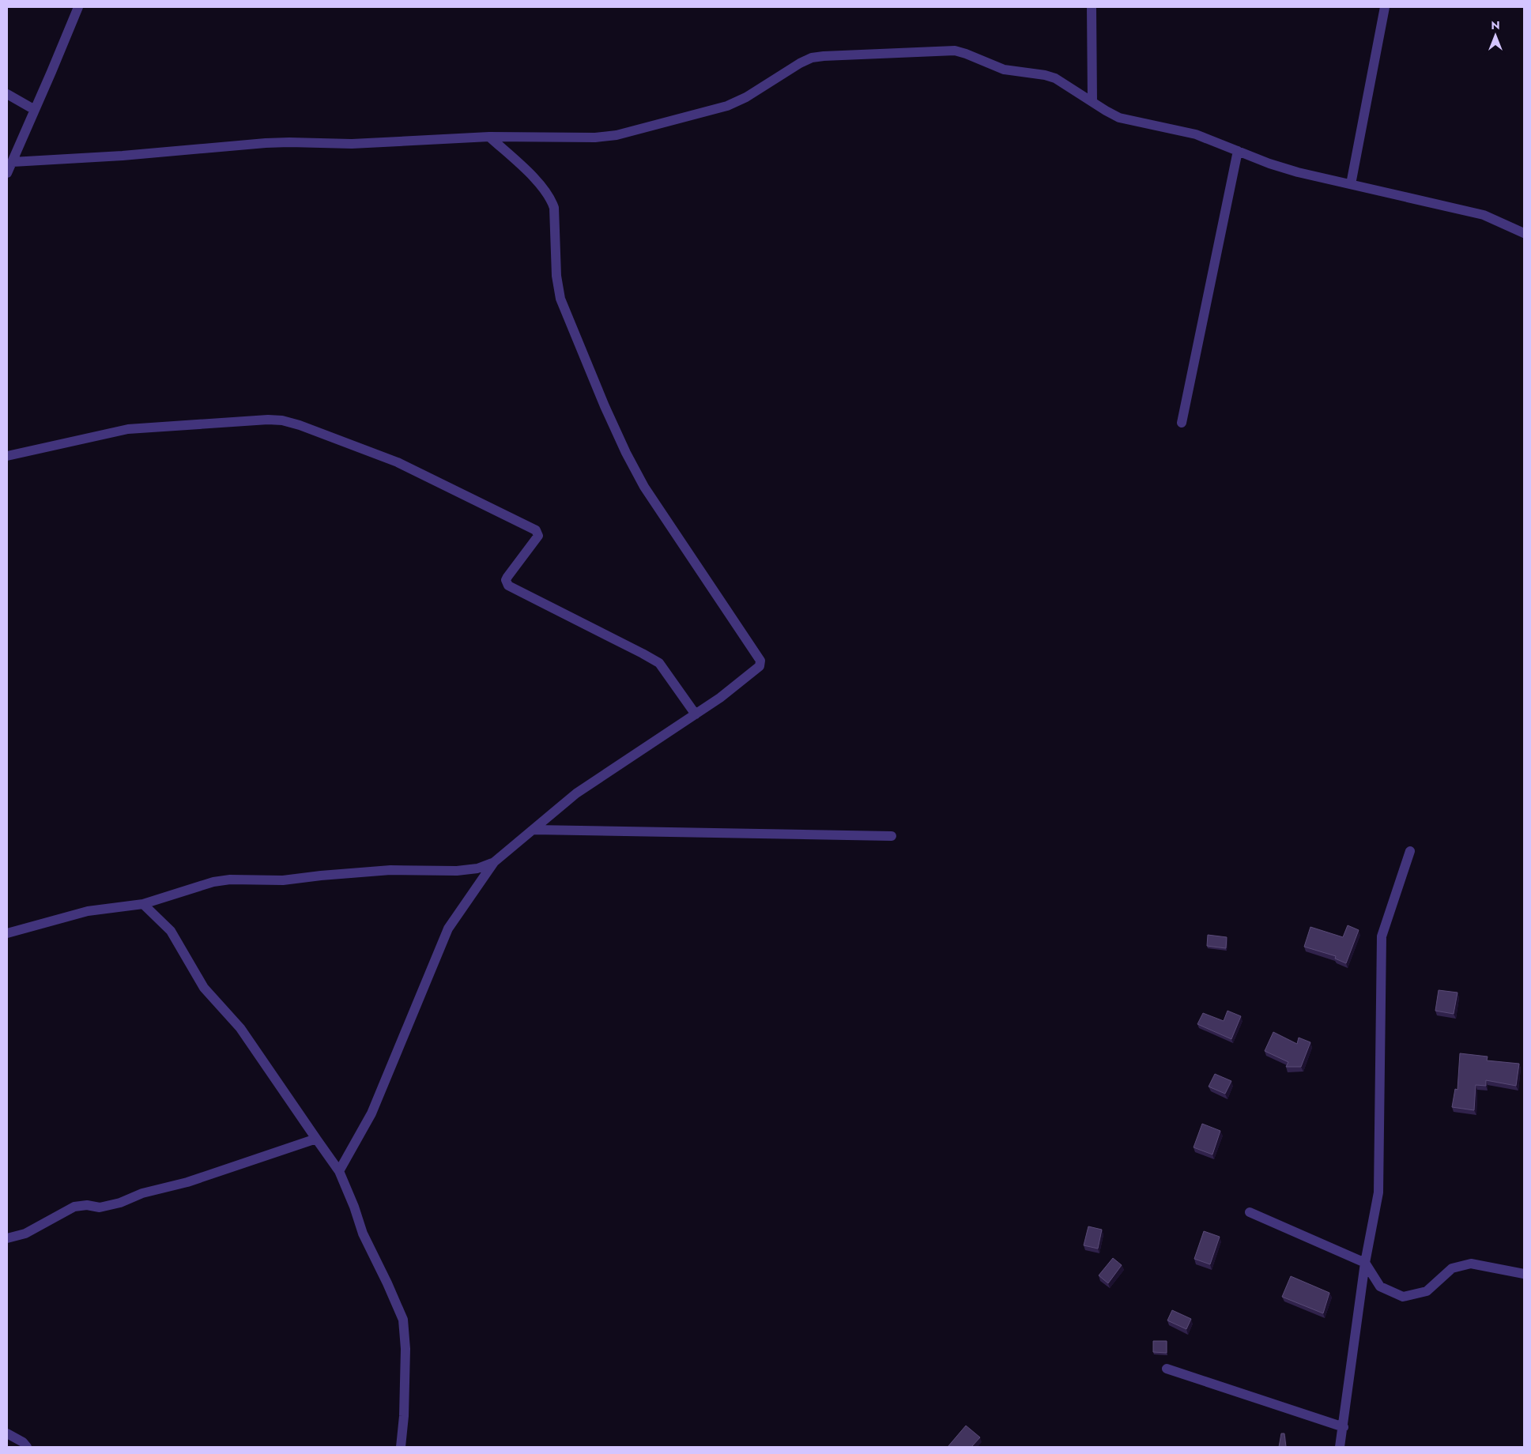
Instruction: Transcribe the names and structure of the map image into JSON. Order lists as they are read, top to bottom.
{
  "north": "top"
}
